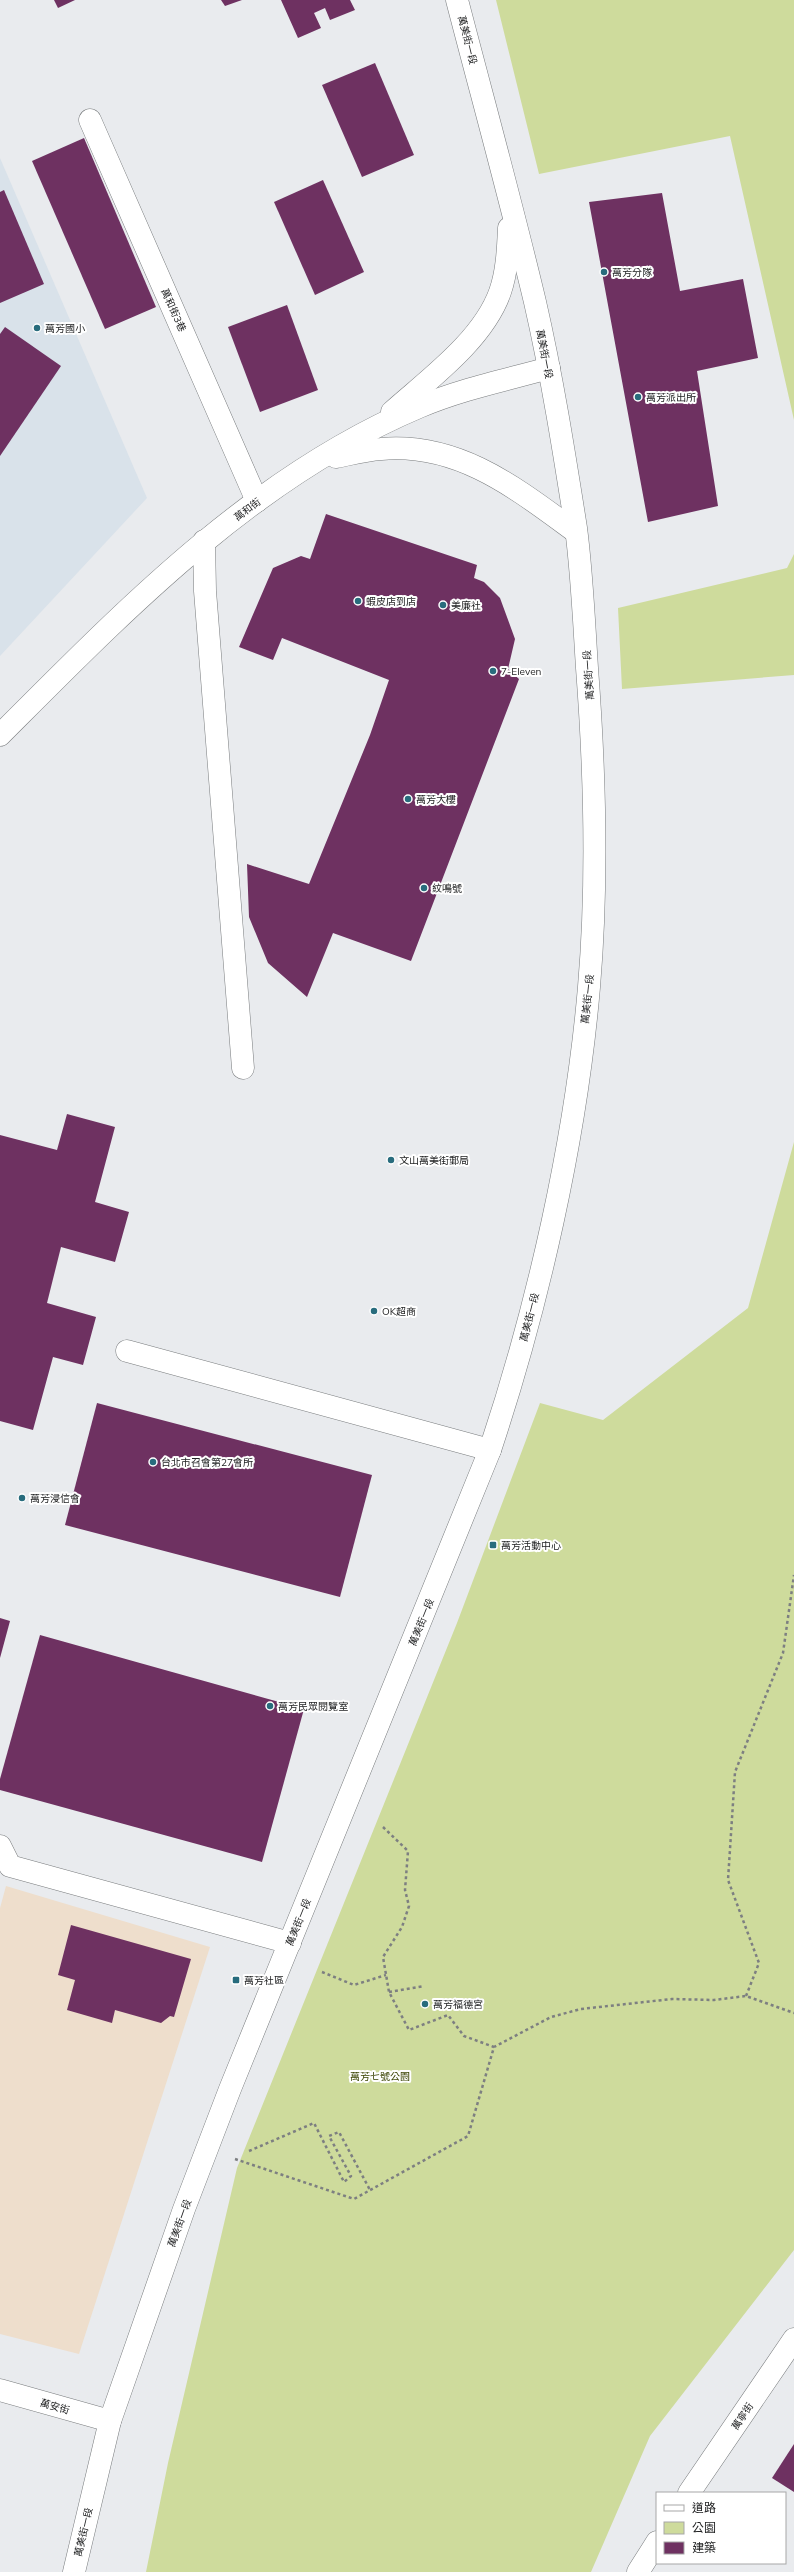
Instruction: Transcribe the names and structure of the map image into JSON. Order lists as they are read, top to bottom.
{
  "streets": {
    "street": [
      "萬美街一段",
      "萬和街3巷",
      "萬和街",
      "萬安街",
      "萬寧街"
    ]
  },
  "crossings": [
    ["萬美街一段", "萬和街"],
    ["萬美街一段", "萬安街"],
    ["萬和街3巷", "萬和街"]
  ],
  "parks": ["萬芳七號公園"],
  "places": {
    "other": [
      "萬芳分隊",
      "萬芳國小",
      "萬芳派出所",
      "蝦皮店到店",
      "美廉社",
      "7-Eleven",
      "萬芳大樓",
      "紋鳴號",
      "文山萬美街郵局",
      "OK超商",
      "台北市召會第27會所",
      "萬芳浸信會",
      "萬芳民眾閱覽室",
      "萬芳福德宮"
    ],
    "transit": ["萬芳活動中心", "萬芳社區"]
  },
  "legend": ["道路", "公園", "建築"]
}
